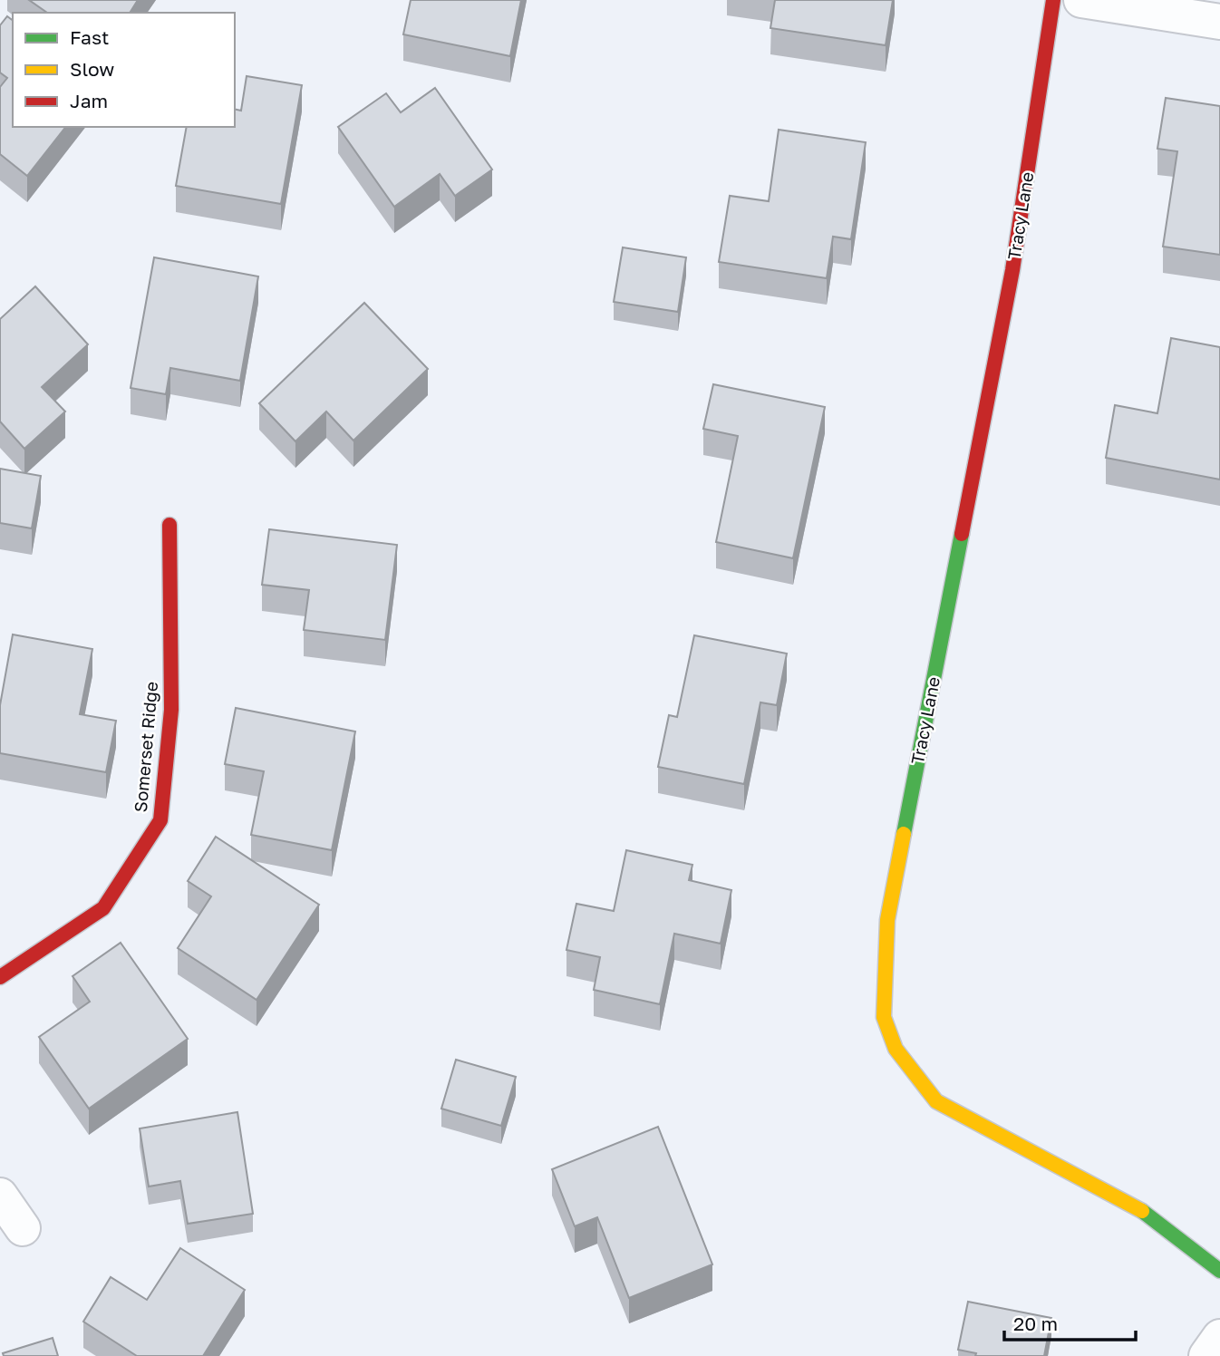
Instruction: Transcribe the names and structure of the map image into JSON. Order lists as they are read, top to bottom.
{
  "streets": {
    "street": ["Tracy Lane", "Somerset Ridge"]
  },
  "legend": ["Fast", "Slow", "Jam"],
  "scale_bar": "20 m"
}
